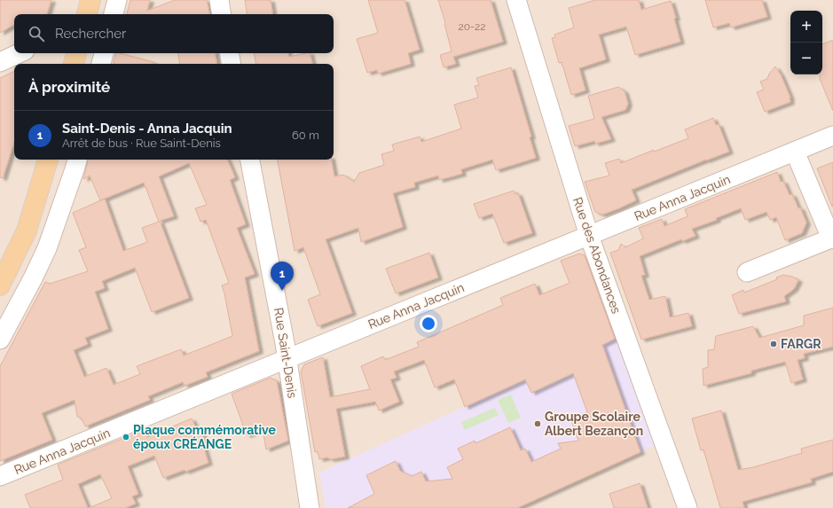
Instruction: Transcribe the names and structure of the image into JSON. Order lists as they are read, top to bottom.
{
  "streets": {
    "street": ["Rue Anna Jacquin", "Rue des Abondances", "Rue Saint-Denis"]
  },
  "crossings": [
    ["Rue Anna Jacquin", "Rue des Abondances"],
    ["Rue Anna Jacquin", "Rue Saint-Denis"]
  ],
  "places": ["FARGR", "Groupe Scolaire Albert Bezançon", "Plaque commémorative époux CRÉANGE"],
  "house_numbers": ["20-22"],
  "page": {
    "map_buttons": ["+", "−"],
    "search": "Rechercher",
    "heading": "À proximité",
    "list": [
      {
        "mark": "1",
        "name": "Saint-Denis - Anna Jacquin",
        "note": "Arrêt de bus · Rue Saint-Denis",
        "value": "60 m"
      }
    ],
    "pins": "1"
  }
}
